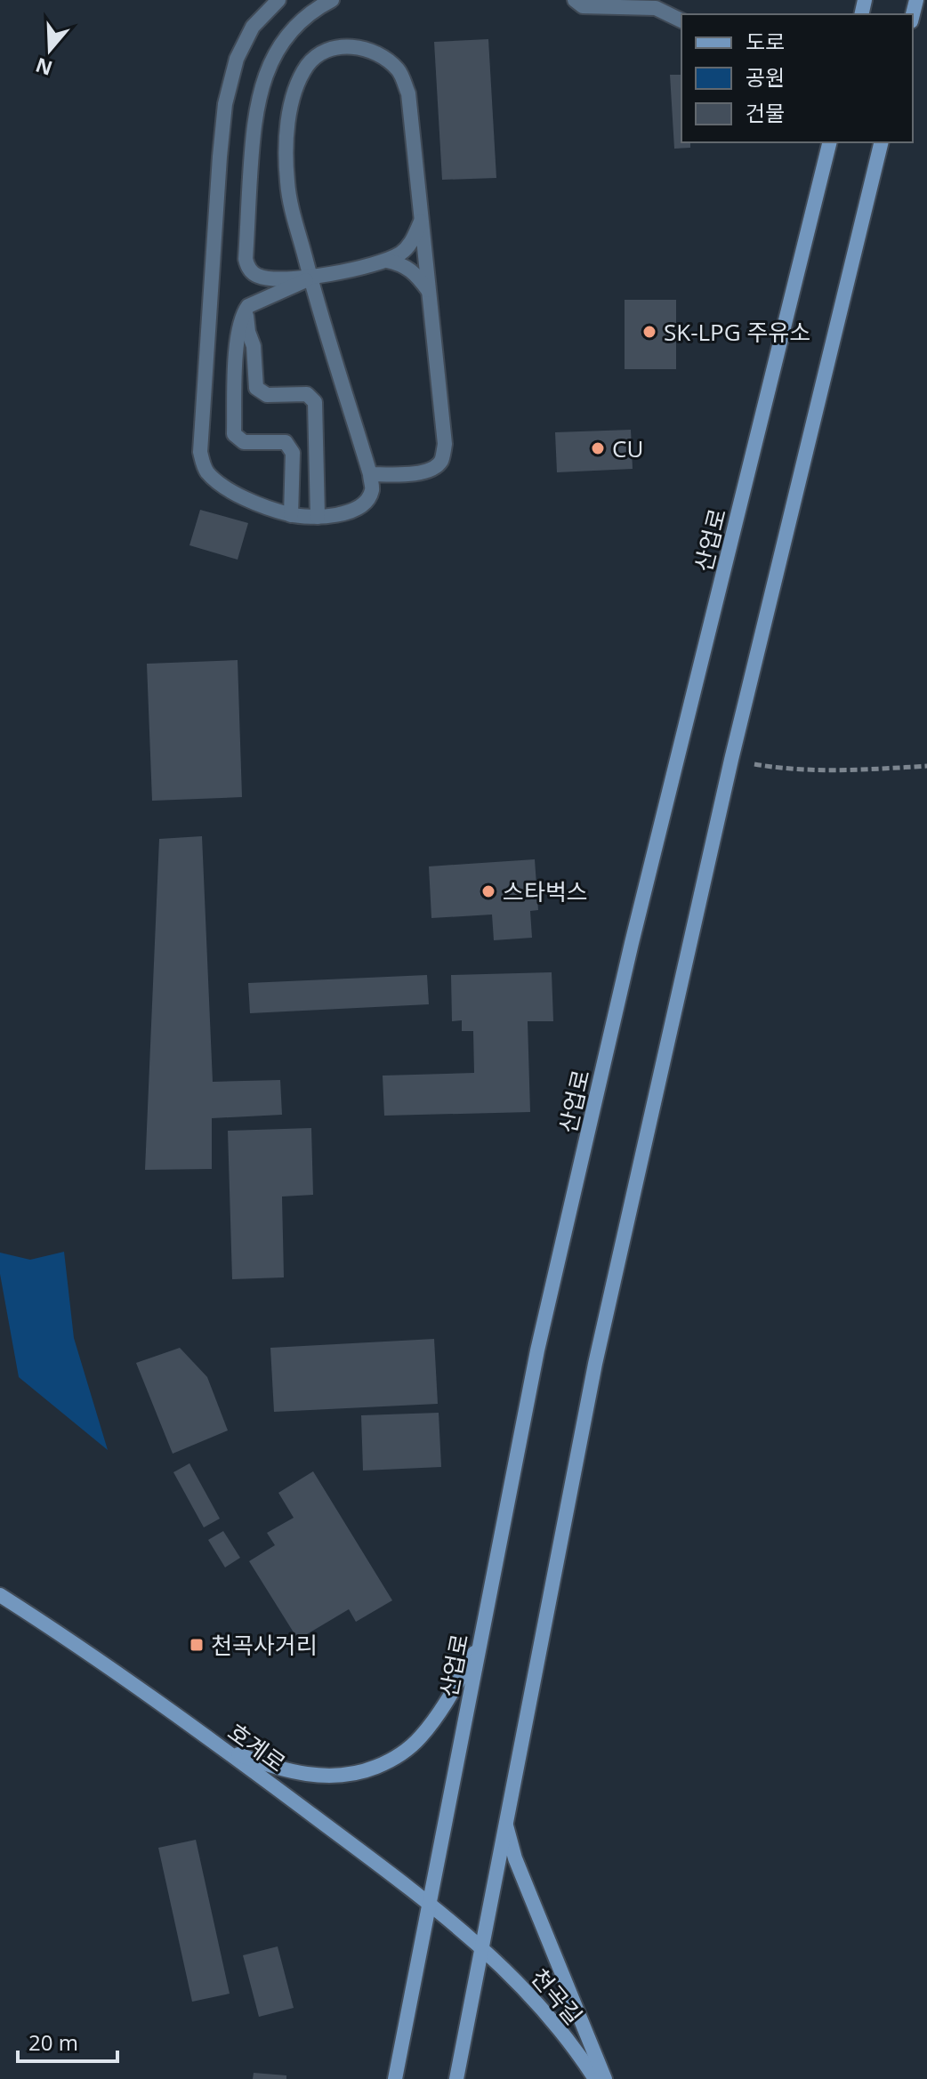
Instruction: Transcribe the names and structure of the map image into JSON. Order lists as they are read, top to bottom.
{
  "streets": {
    "main road": ["산업로", "호계로", "천곡길"]
  },
  "crossings": [
    ["산업로", "호계로"],
    ["호계로", "천곡길"]
  ],
  "places": {
    "other": ["SK-LPG 주유소", "CU", "스타벅스"],
    "transit": ["천곡사거리"]
  },
  "legend": ["도로", "공원", "건물"],
  "scale_bar": "20 m",
  "north": "bottom"
}
